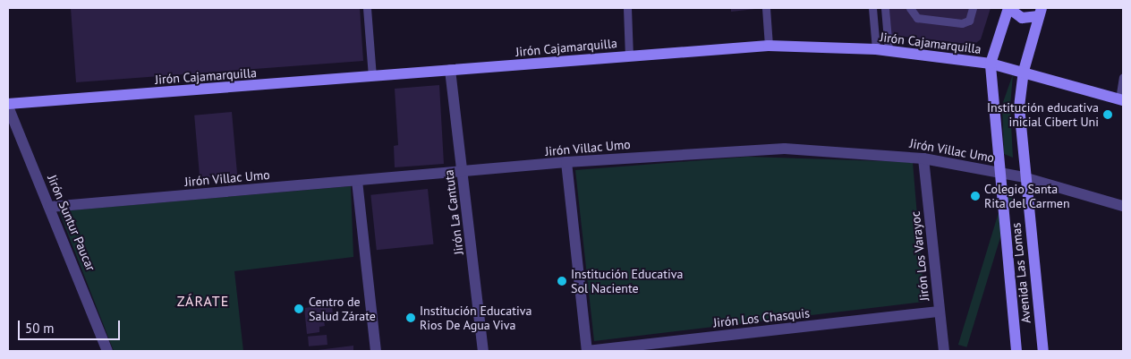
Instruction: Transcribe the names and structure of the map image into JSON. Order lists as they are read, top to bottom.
{
  "streets": {
    "street": [
      "Jirón Cajamarquilla",
      "Jirón Villac Umo",
      "Jirón La Cantuta",
      "Jirón Suntur Paucar",
      "Jirón Los Varayoc",
      "Avenida Las Lomas",
      "Jirón Los Chasquis"
    ]
  },
  "crossings": [
    ["Jirón Cajamarquilla", "Jirón La Cantuta"],
    ["Jirón Cajamarquilla", "Jirón Suntur Paucar"],
    ["Jirón Cajamarquilla", "Avenida Las Lomas"],
    ["Jirón Villac Umo", "Jirón La Cantuta"],
    ["Jirón Villac Umo", "Jirón Suntur Paucar"],
    ["Jirón Villac Umo", "Jirón Los Varayoc"],
    ["Jirón Villac Umo", "Avenida Las Lomas"],
    ["Jirón Los Varayoc", "Jirón Los Chasquis"]
  ],
  "districts": ["ZÁRATE"],
  "places": [
    "Institución educativa inicial Cibert Uni",
    "Colegio Santa Rita del Carmen",
    "Institución Educativa Sol Naciente",
    "Centro de Salud Zárate",
    "Institución Educativa Rios De Agua Viva"
  ],
  "scale_bar": "50 m"
}
